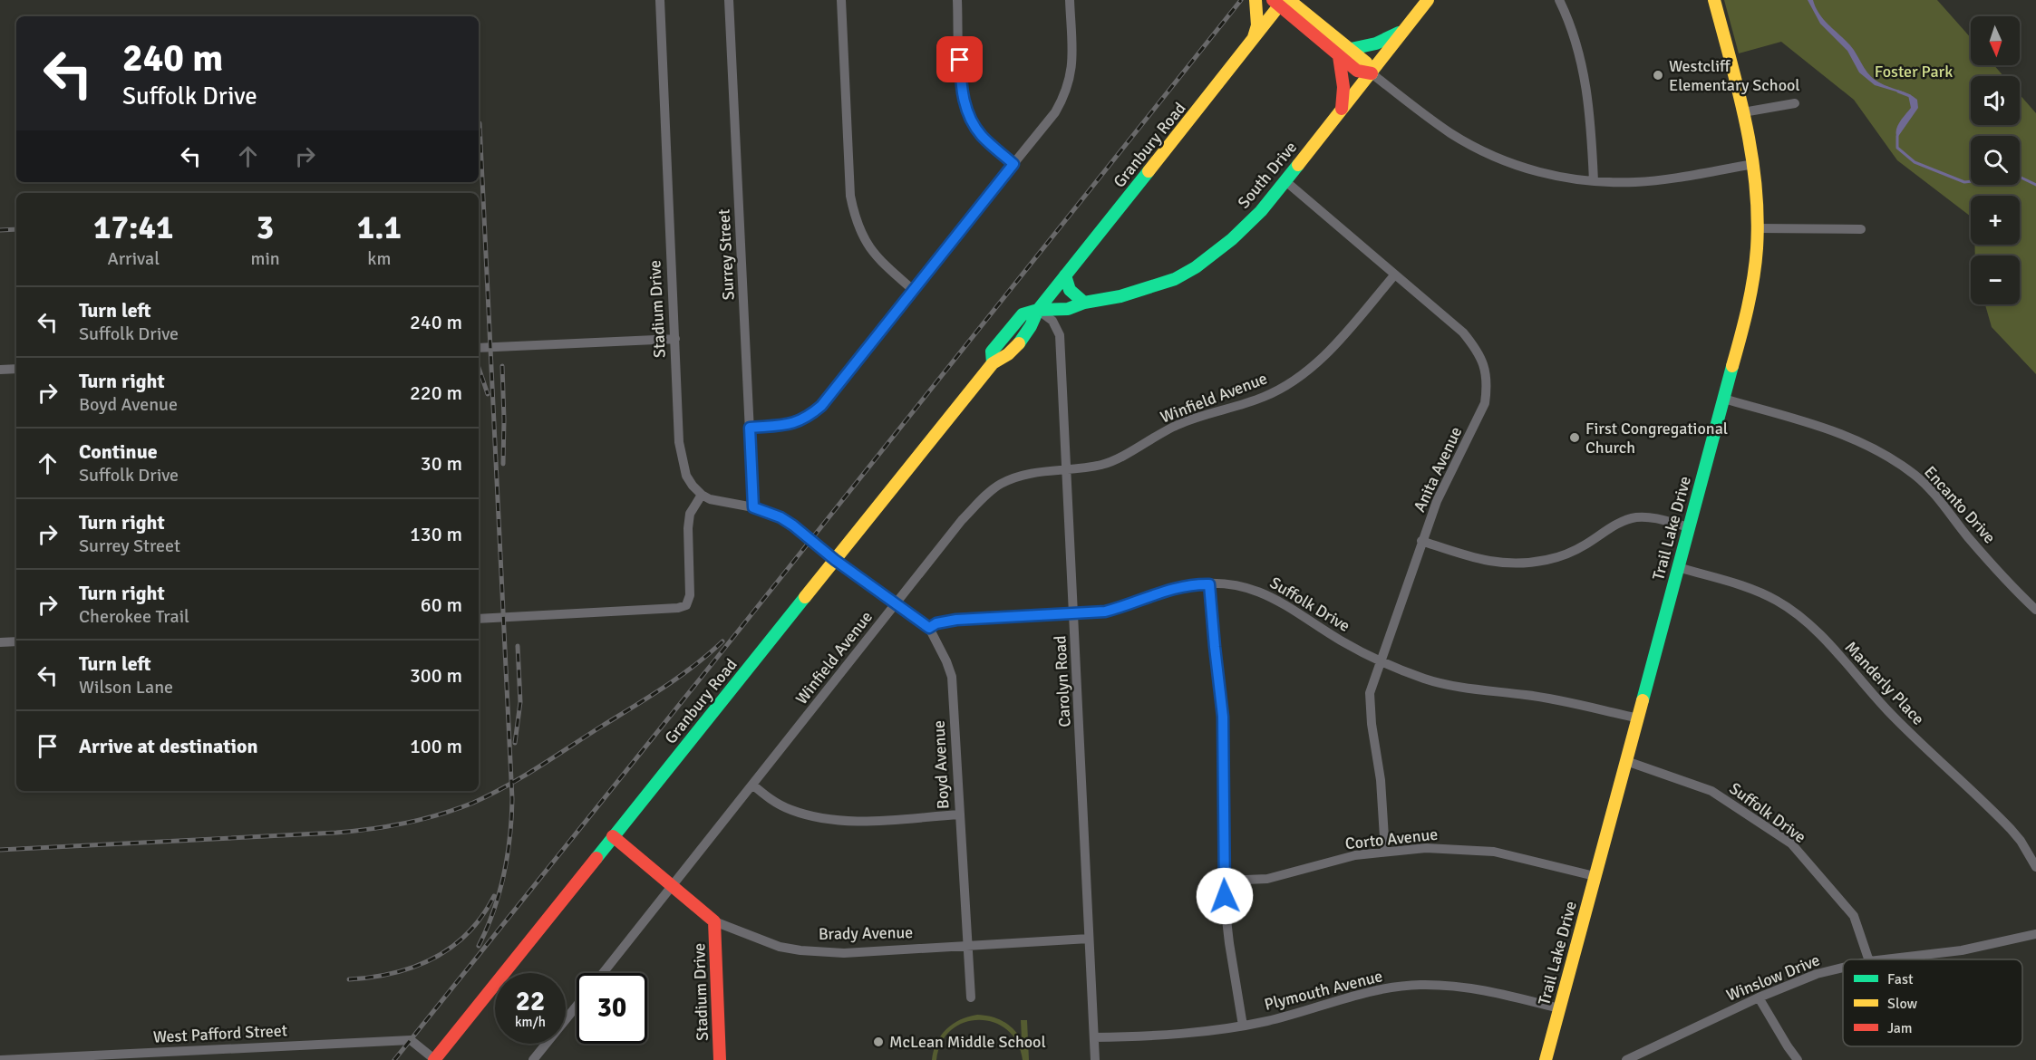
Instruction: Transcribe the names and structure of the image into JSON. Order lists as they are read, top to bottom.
{
  "streets": {
    "street": [
      "Granbury Road",
      "South Drive",
      "Surrey Street",
      "Stadium Drive",
      "Winfield Avenue",
      "Anita Avenue",
      "Encanto Drive",
      "Trail Lake Drive",
      "Suffolk Drive",
      "Carolyn Road",
      "Manderly Place",
      "Boyd Avenue",
      "Corto Avenue",
      "Brady Avenue",
      "Winslow Drive",
      "Plymouth Avenue",
      "West Pafford Street"
    ]
  },
  "crossings": [
    ["Granbury Road", "South Drive"],
    ["Granbury Road", "Carolyn Road"],
    ["Granbury Road", "Brady Avenue"],
    ["Granbury Road", "West Pafford Street"],
    ["South Drive", "Anita Avenue"],
    ["South Drive", "Carolyn Road"],
    ["Stadium Drive", "Brady Avenue"],
    ["Winfield Avenue", "Anita Avenue"],
    ["Winfield Avenue", "Carolyn Road"],
    ["Winfield Avenue", "Boyd Avenue"],
    ["Winfield Avenue", "Brady Avenue"],
    ["Anita Avenue", "Suffolk Drive"],
    ["Anita Avenue", "Corto Avenue"],
    ["Encanto Drive", "Trail Lake Drive"],
    ["Trail Lake Drive", "Suffolk Drive"],
    ["Trail Lake Drive", "Manderly Place"],
    ["Trail Lake Drive", "Corto Avenue"],
    ["Trail Lake Drive", "Plymouth Avenue"],
    ["Suffolk Drive", "Carolyn Road"],
    ["Suffolk Drive", "Boyd Avenue"],
    ["Carolyn Road", "Brady Avenue"],
    ["Carolyn Road", "Plymouth Avenue"],
    ["Boyd Avenue", "Brady Avenue"]
  ],
  "parks": ["Foster Park"],
  "places": ["Westcliff Elementary School", "First Congregational Church", "McLean Middle School"],
  "legend": ["Fast", "Slow", "Jam"],
  "north": "bottom",
  "page": {
    "map_buttons": ["+", "−"],
    "turn": ["240 m", "Suffolk Drive"],
    "eta": [
      "17:41",
      "Arrival",
      "3",
      "min",
      "1.1",
      "km"
    ],
    "list": [
      {
        "name": "Turn left",
        "note": "Suffolk Drive",
        "value": "240 m"
      },
      {
        "name": "Turn right",
        "note": "Boyd Avenue",
        "value": "220 m"
      },
      {
        "name": "Continue",
        "note": "Suffolk Drive",
        "value": "30 m"
      },
      {
        "name": "Turn right",
        "note": "Surrey Street",
        "value": "130 m"
      },
      {
        "name": "Turn right",
        "note": "Cherokee Trail",
        "value": "60 m"
      },
      {
        "name": "Turn left",
        "note": "Wilson Lane",
        "value": "300 m"
      },
      {
        "name": "Arrive at destination",
        "value": "100 m"
      }
    ],
    "speed": "22 km/h",
    "limit": "30"
  }
}
